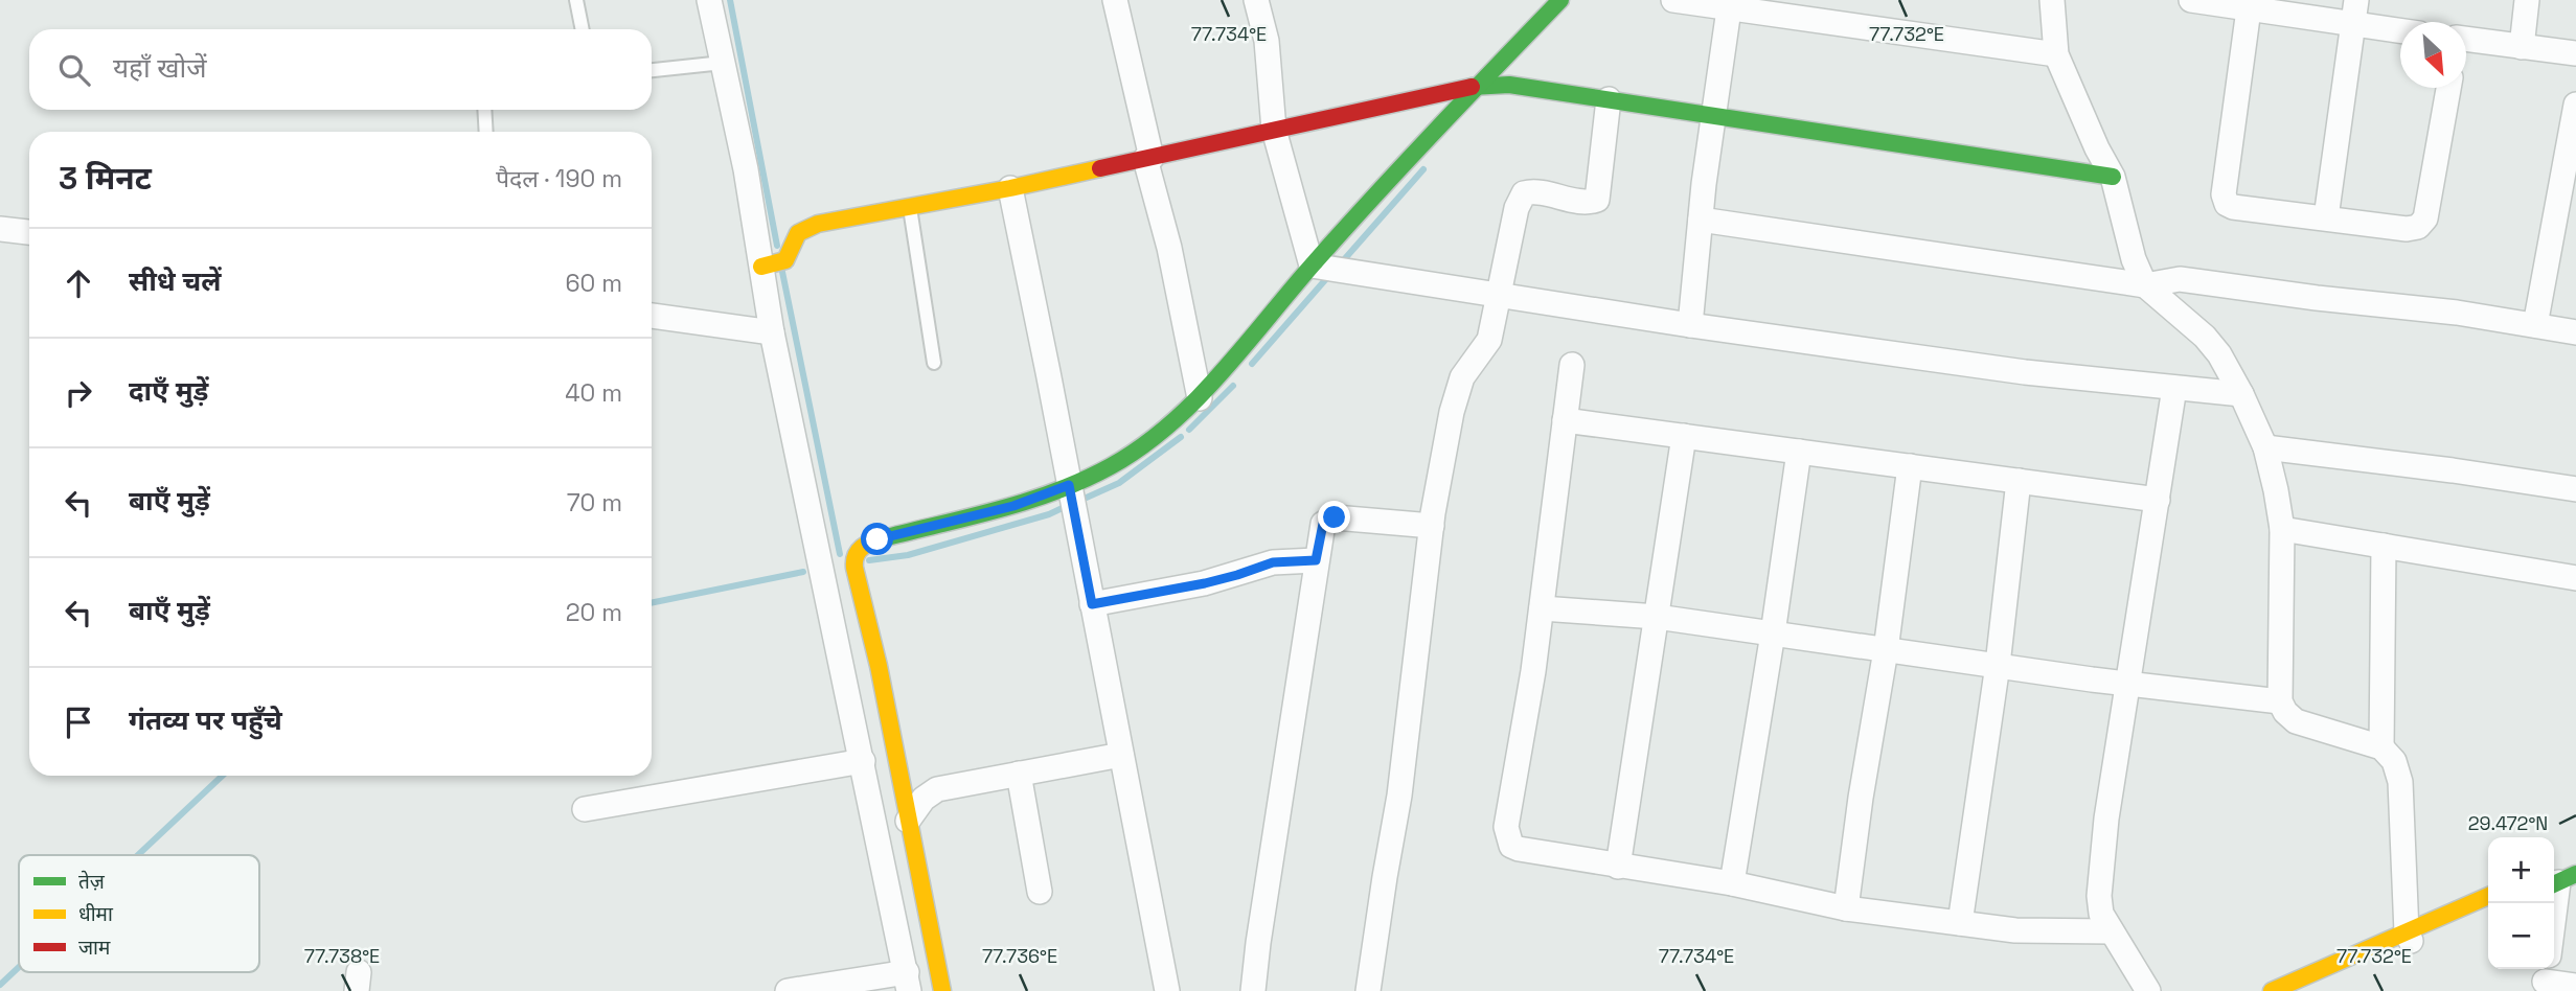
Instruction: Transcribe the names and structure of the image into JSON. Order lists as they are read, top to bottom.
{
  "legend": ["तेज़", "धीमा", "जाम"],
  "north": "bottom right",
  "page": {
    "search": "यहाँ खोजें",
    "heading": ["3 मिनट", "पैदल · 190 m"],
    "list": [
      ["सीधे चलें", "60 m"],
      ["दाएँ मुड़ें", "40 m"],
      ["बाएँ मुड़ें", "70 m"],
      ["बाएँ मुड़ें", "20 m"],
      "गंतव्य पर पहुँचे"
    ],
    "map_buttons": ["+", "−"]
  },
  "coordinates": [
    "77.734°E",
    "77.732°E",
    "29.472°N",
    "77.738°E",
    "77.736°E"
  ]
}
